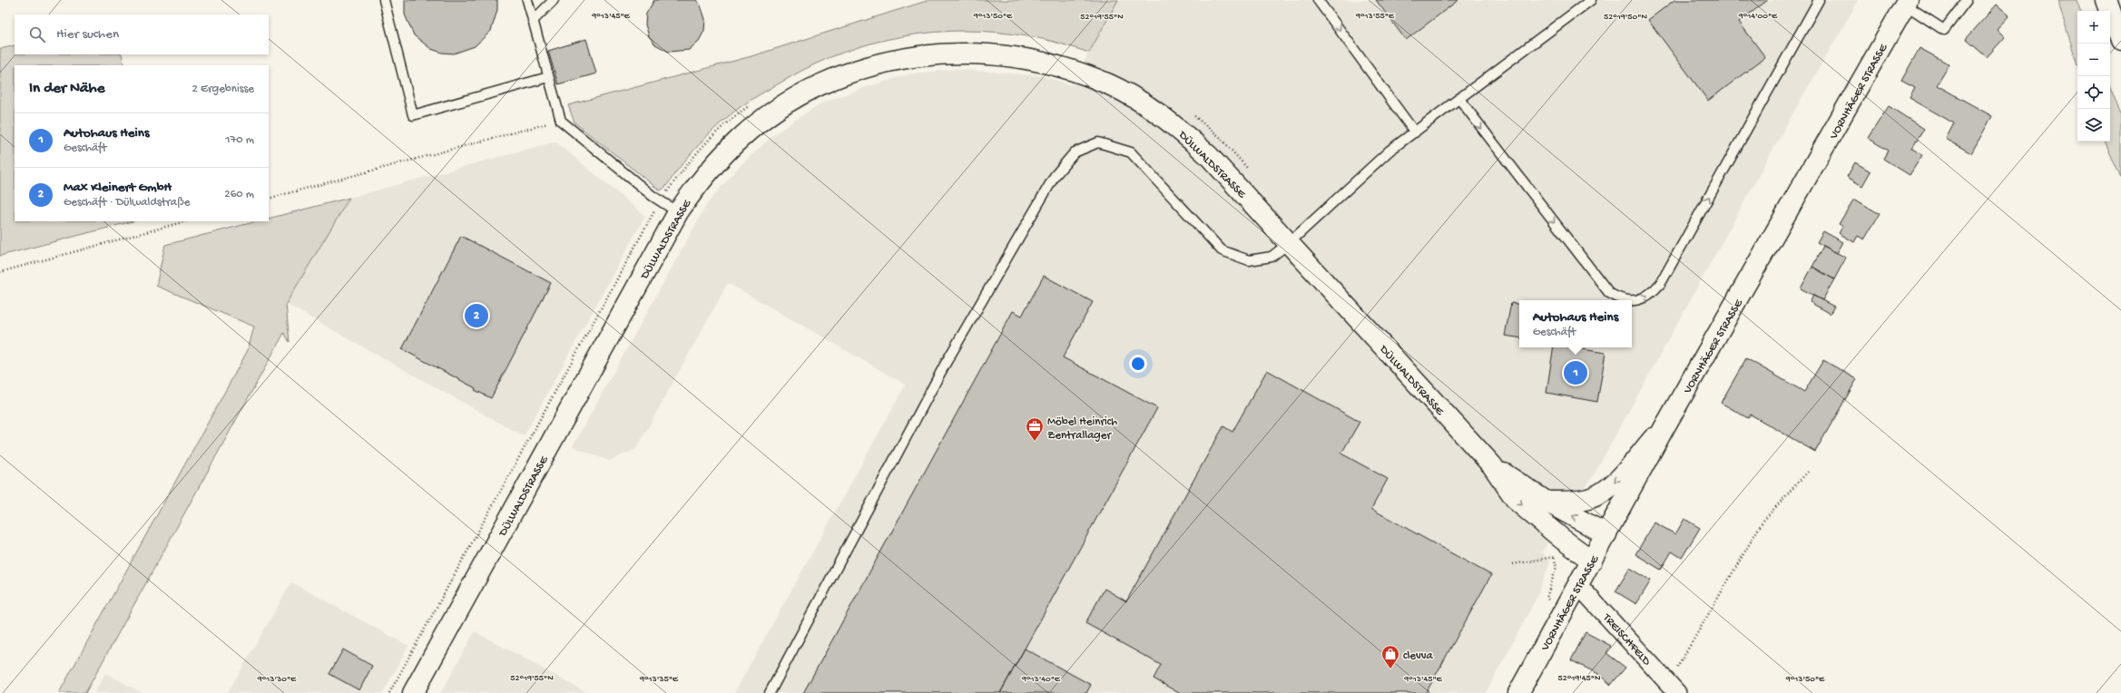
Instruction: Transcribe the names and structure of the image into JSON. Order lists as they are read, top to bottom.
{
  "streets": {
    "main road": ["VORNHÄGER STRASSE", "DÜLWALDSTRASSE"],
    "street": ["TREISCHFELD"]
  },
  "crossings": [
    ["VORNHÄGER STRASSE", "DÜLWALDSTRASSE"],
    ["VORNHÄGER STRASSE", "TREISCHFELD"]
  ],
  "places": {
    "office": ["Möbel Heinrich Zentrallager"],
    "shop": ["clevva"]
  },
  "page": {
    "map_buttons": ["+", "−"],
    "search": "Hier suchen",
    "heading": ["In der Nähe", "2 Ergebnisse"],
    "list": [
      {
        "mark": "1",
        "name": "Autohaus Heins",
        "note": "Geschäft",
        "value": "170 m"
      },
      {
        "mark": "2",
        "name": "Max Kleinert GmbH",
        "note": "Geschäft · Dülwaldstraße",
        "value": "260 m"
      }
    ],
    "popup": ["Autohaus Heins", "Geschäft"],
    "pins": ["2", "1"]
  },
  "coordinates": [
    "9°13'45\"E",
    "9°13'55\"E",
    "9°13'50\"E",
    "9°14'00\"E",
    "52°19'55\"N",
    "52°19'50\"N",
    "52°19'45\"N",
    "9°13'30\"E",
    "9°13'35\"E",
    "9°13'40\"E"
  ]
}
